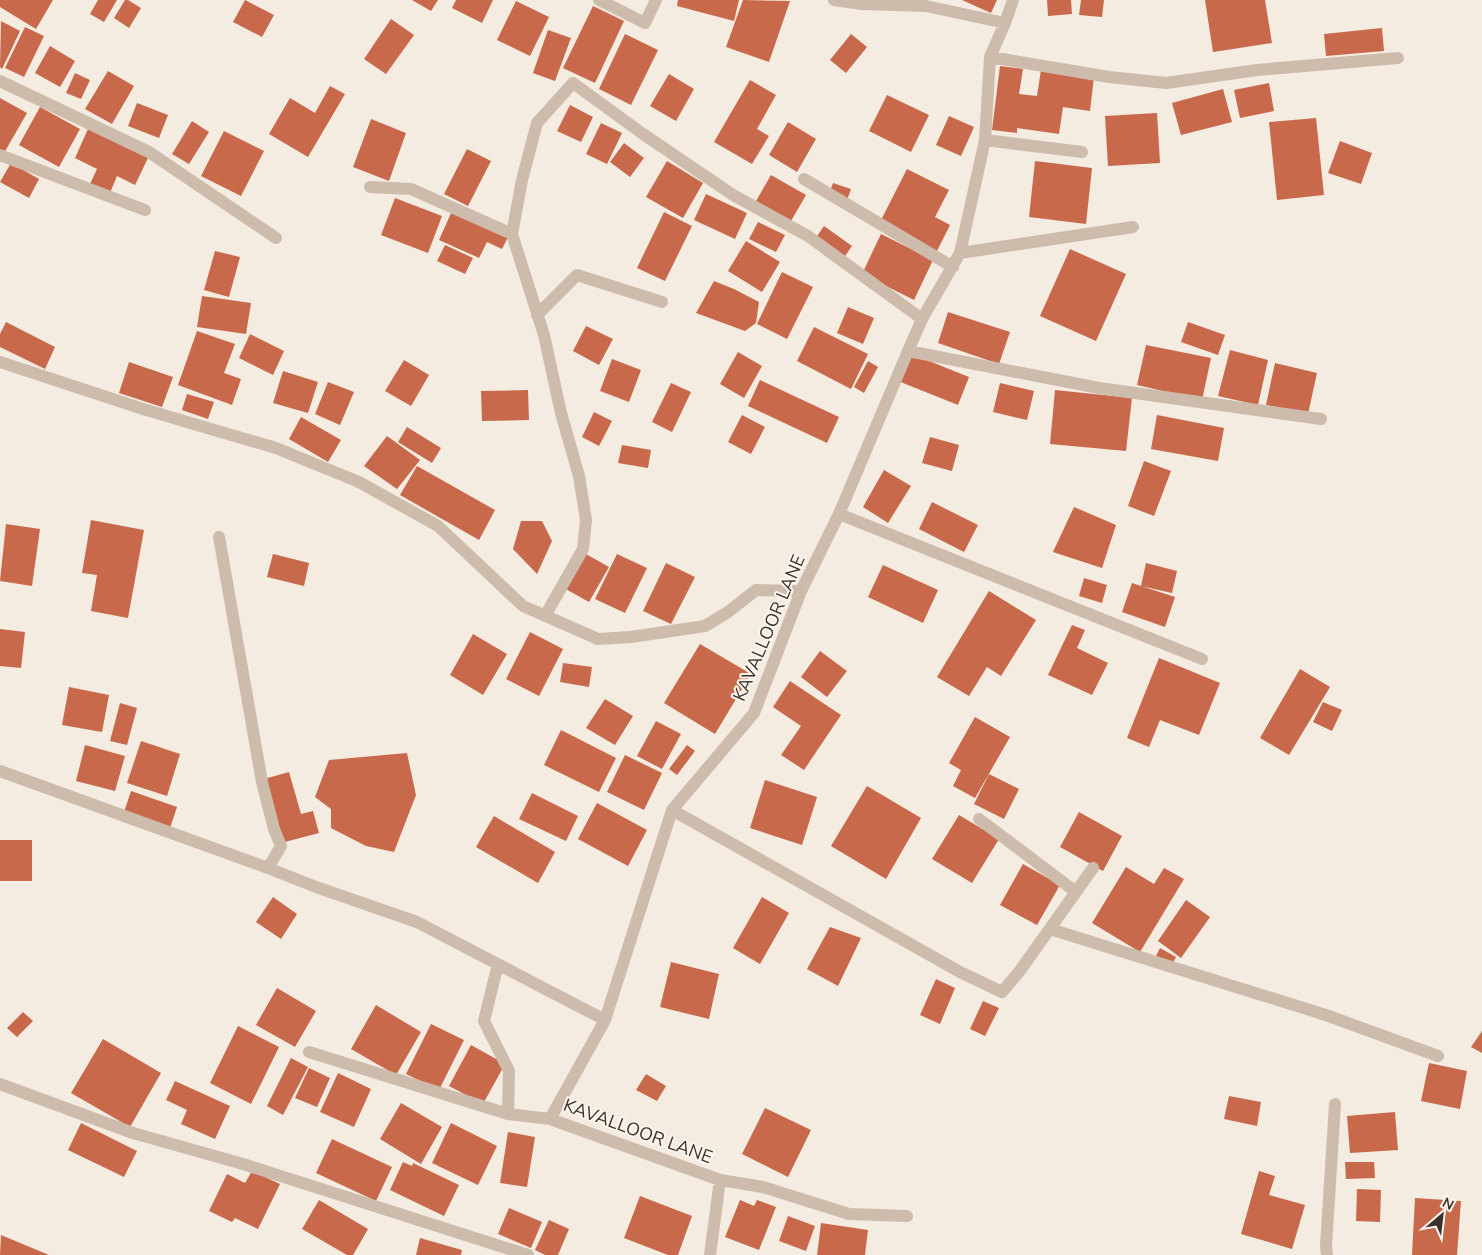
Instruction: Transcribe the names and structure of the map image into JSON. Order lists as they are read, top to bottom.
{
  "streets": {
    "street": ["KAVALLOOR LANE"]
  },
  "north": "top right"
}
